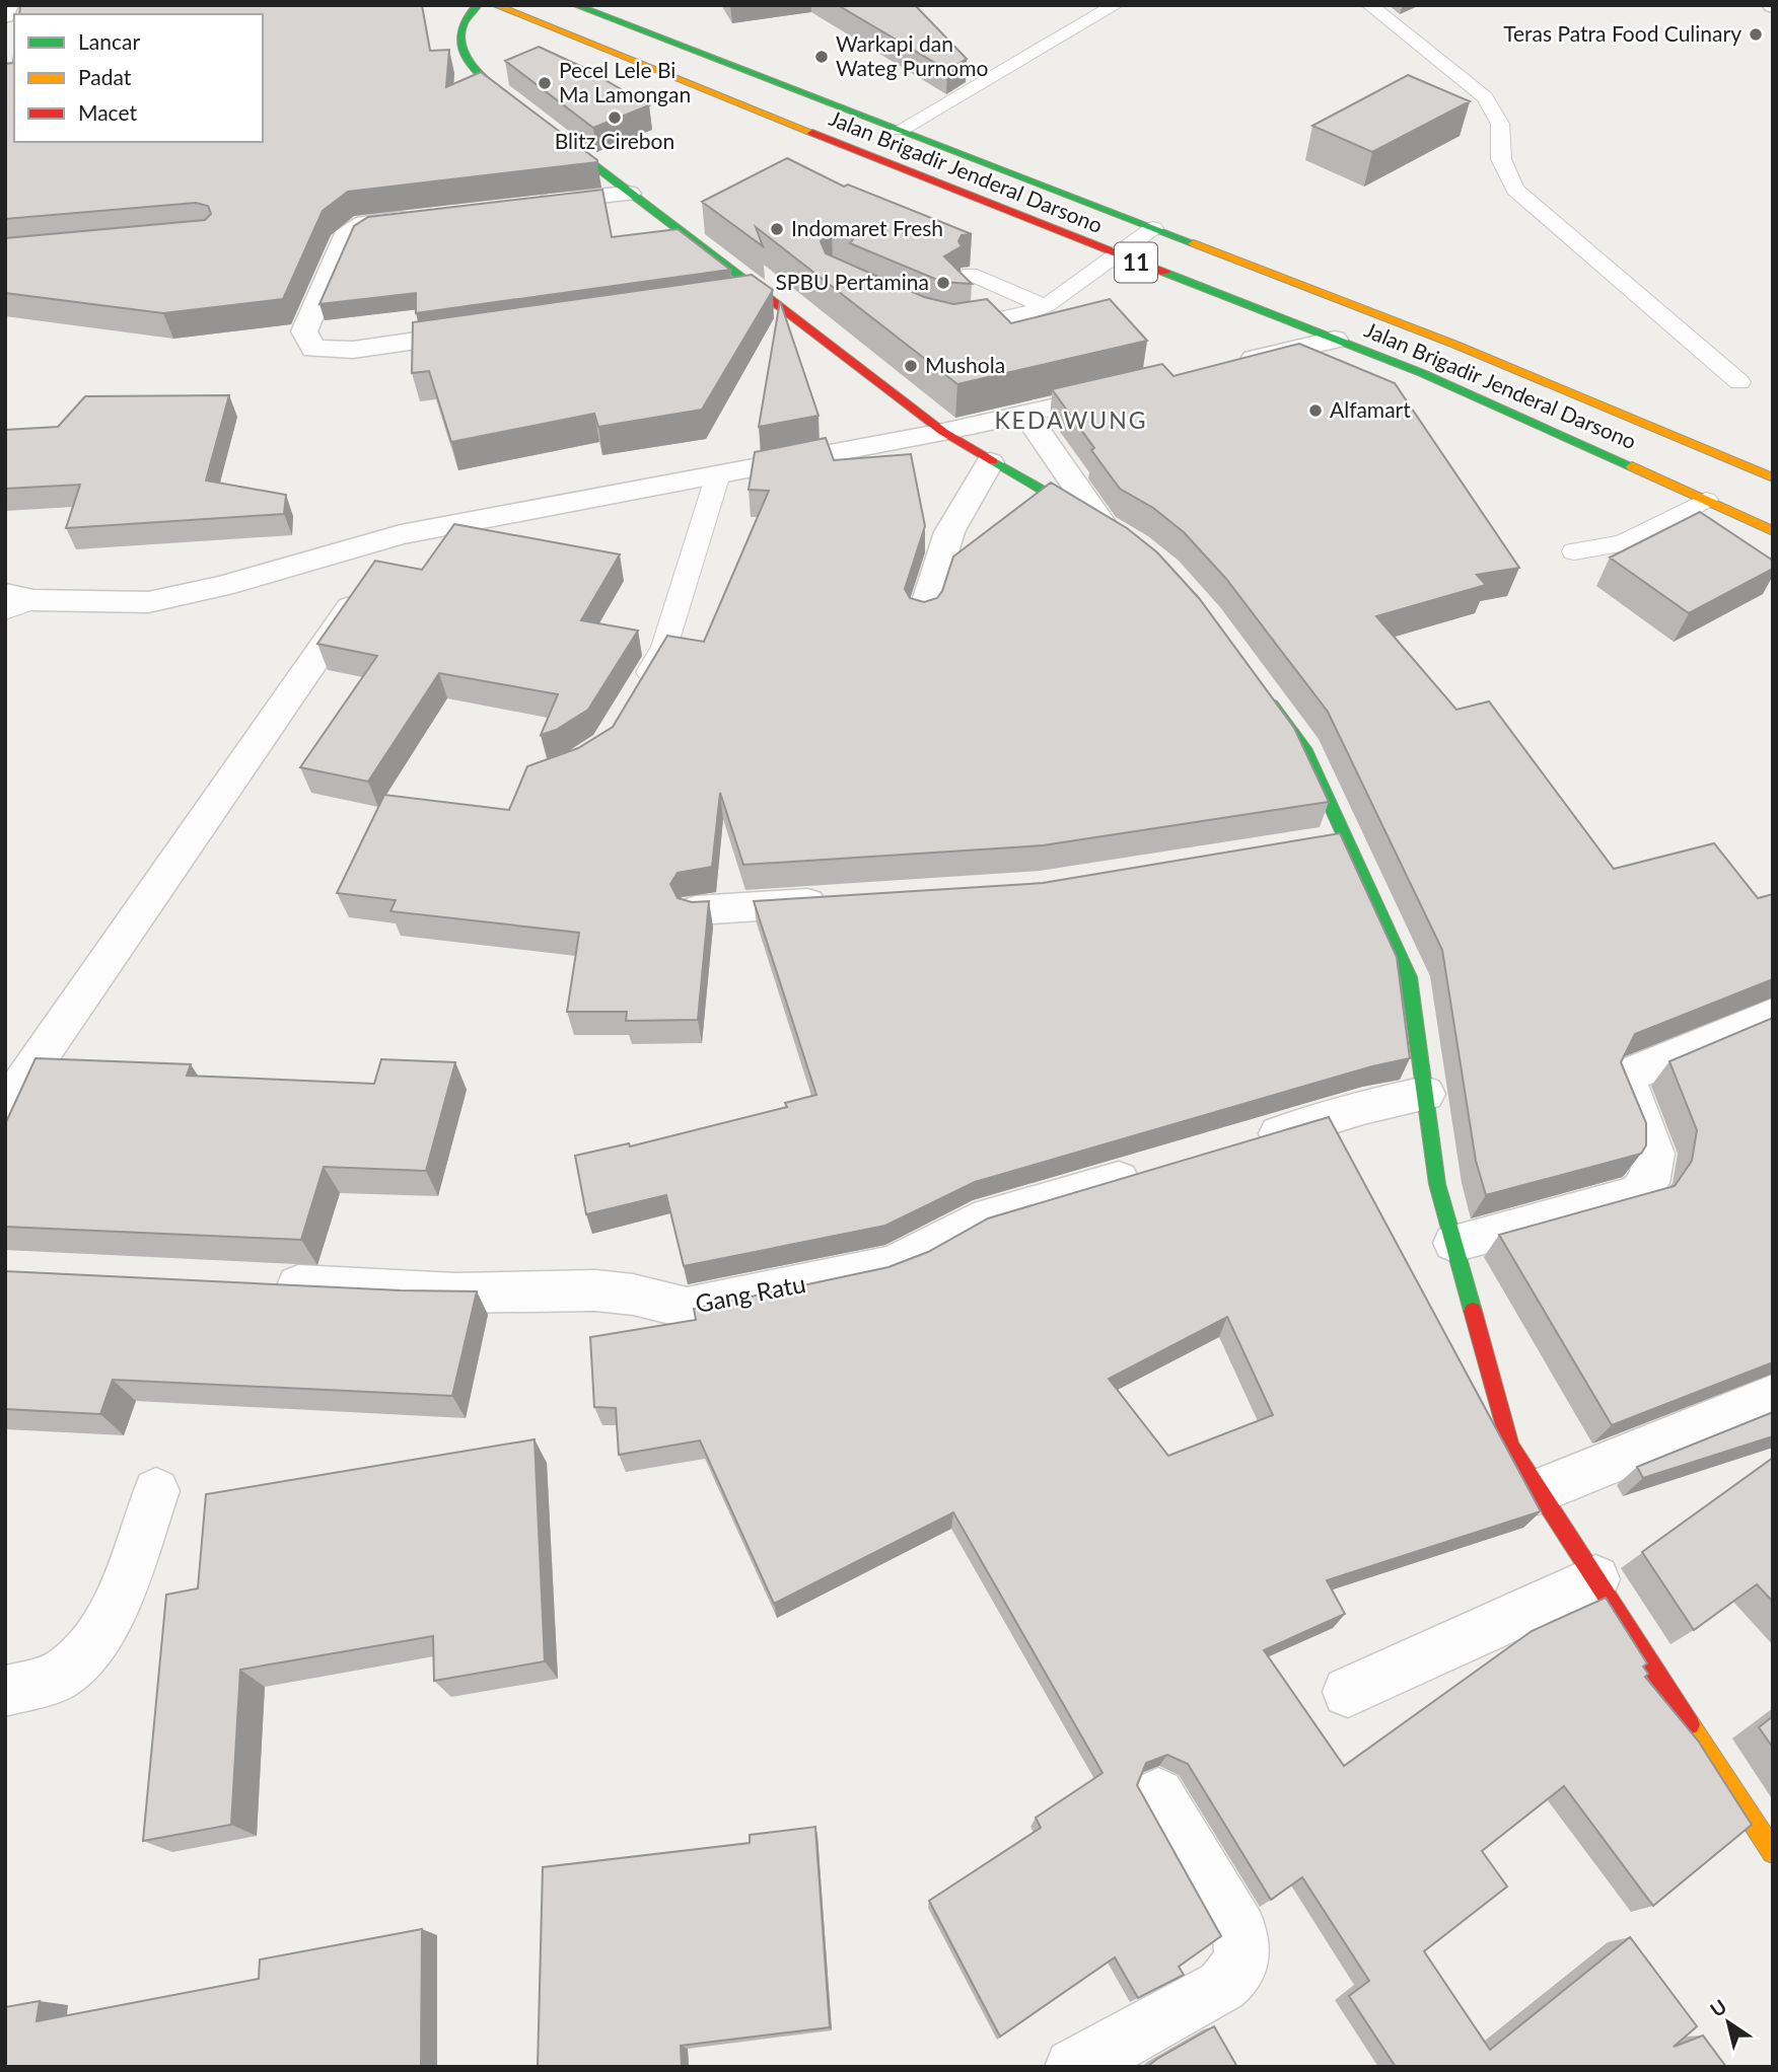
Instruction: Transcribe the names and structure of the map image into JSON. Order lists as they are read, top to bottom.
{
  "streets": {
    "main road": ["Jalan Brigadir Jenderal Darsono", "11"],
    "street": ["Gang Ratu"]
  },
  "districts": ["KEDAWUNG"],
  "places": [
    "Teras Patra Food Culinary",
    "Warkapi dan Wateg Purnomo",
    "Pecel Lele Bi Ma Lamongan",
    "Blitz Cirebon",
    "Indomaret Fresh",
    "SPBU Pertamina",
    "Mushola",
    "Alfamart"
  ],
  "legend": ["Lancar", "Padat", "Macet"],
  "north": "top left"
}
